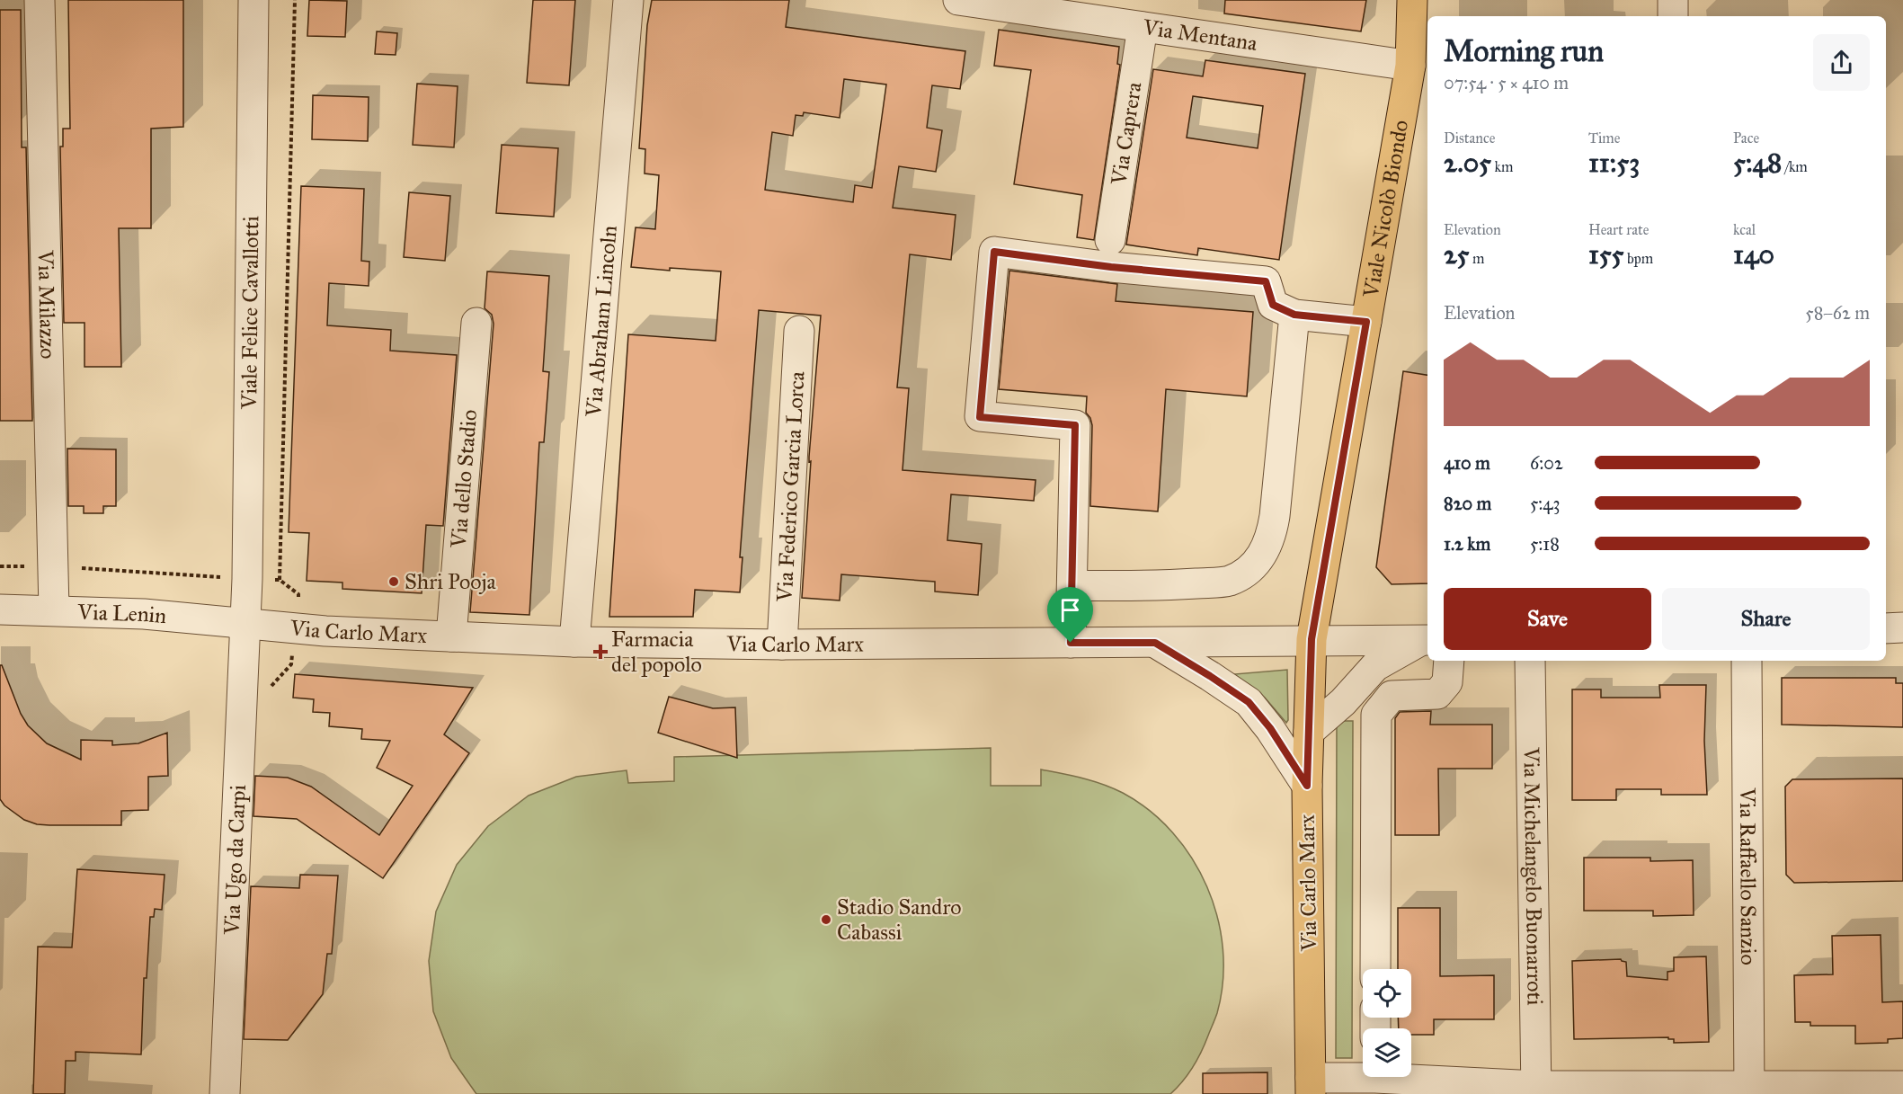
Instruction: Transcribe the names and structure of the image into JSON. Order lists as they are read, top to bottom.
{
  "streets": {
    "main road": ["Viale Nicolò Biondo", "Via Carlo Marx"],
    "street": [
      "Via Mentana",
      "Via Caprera",
      "Via Milazzo",
      "Viale Felice Cavallotti",
      "Via Abraham Lincoln",
      "Via dello Stadio",
      "Via Federico Garcia Lorca",
      "Via Lenin",
      "Via Ugo da Carpi",
      "Via Michelangelo Buonarroti",
      "Via Raffaello Sanzio"
    ]
  },
  "crossings": [
    ["Via Mentana", "Via Caprera"],
    ["Via Mentana", "Viale Nicolò Biondo"],
    ["Viale Nicolò Biondo", "Via Carlo Marx"],
    ["Via Milazzo", "Via Lenin"],
    ["Viale Felice Cavallotti", "Via Lenin"],
    ["Viale Felice Cavallotti", "Via Carlo Marx"],
    ["Viale Felice Cavallotti", "Via Ugo da Carpi"],
    ["Via Abraham Lincoln", "Via Carlo Marx"],
    ["Via dello Stadio", "Via Carlo Marx"],
    ["Via Federico Garcia Lorca", "Via Carlo Marx"],
    ["Via Lenin", "Via Carlo Marx"],
    ["Via Lenin", "Via Ugo da Carpi"],
    ["Via Carlo Marx", "Via Ugo da Carpi"]
  ],
  "places": {
    "other": ["Shri Pooja", "Stadio Sandro Cabassi"],
    "health": ["Farmacia del popolo"]
  },
  "page": {
    "heading": ["Morning run", "07:54 · 5 × 410 m"],
    "stats": [
      ["Distance", "2.05 km"],
      ["Time", "11:53"],
      ["Pace", "5:48 /km"],
      ["Elevation", "25 m"],
      ["Heart rate", "155 bpm"],
      ["kcal", "140"]
    ],
    "chart": ["Elevation", "58–62 m"],
    "list": [
      {
        "name": "410 m",
        "note": "6:02"
      },
      {
        "name": "820 m",
        "note": "5:43"
      },
      {
        "name": "1.2 km",
        "note": "5:18"
      }
    ],
    "buttons": ["Save", "Share"]
  }
}
